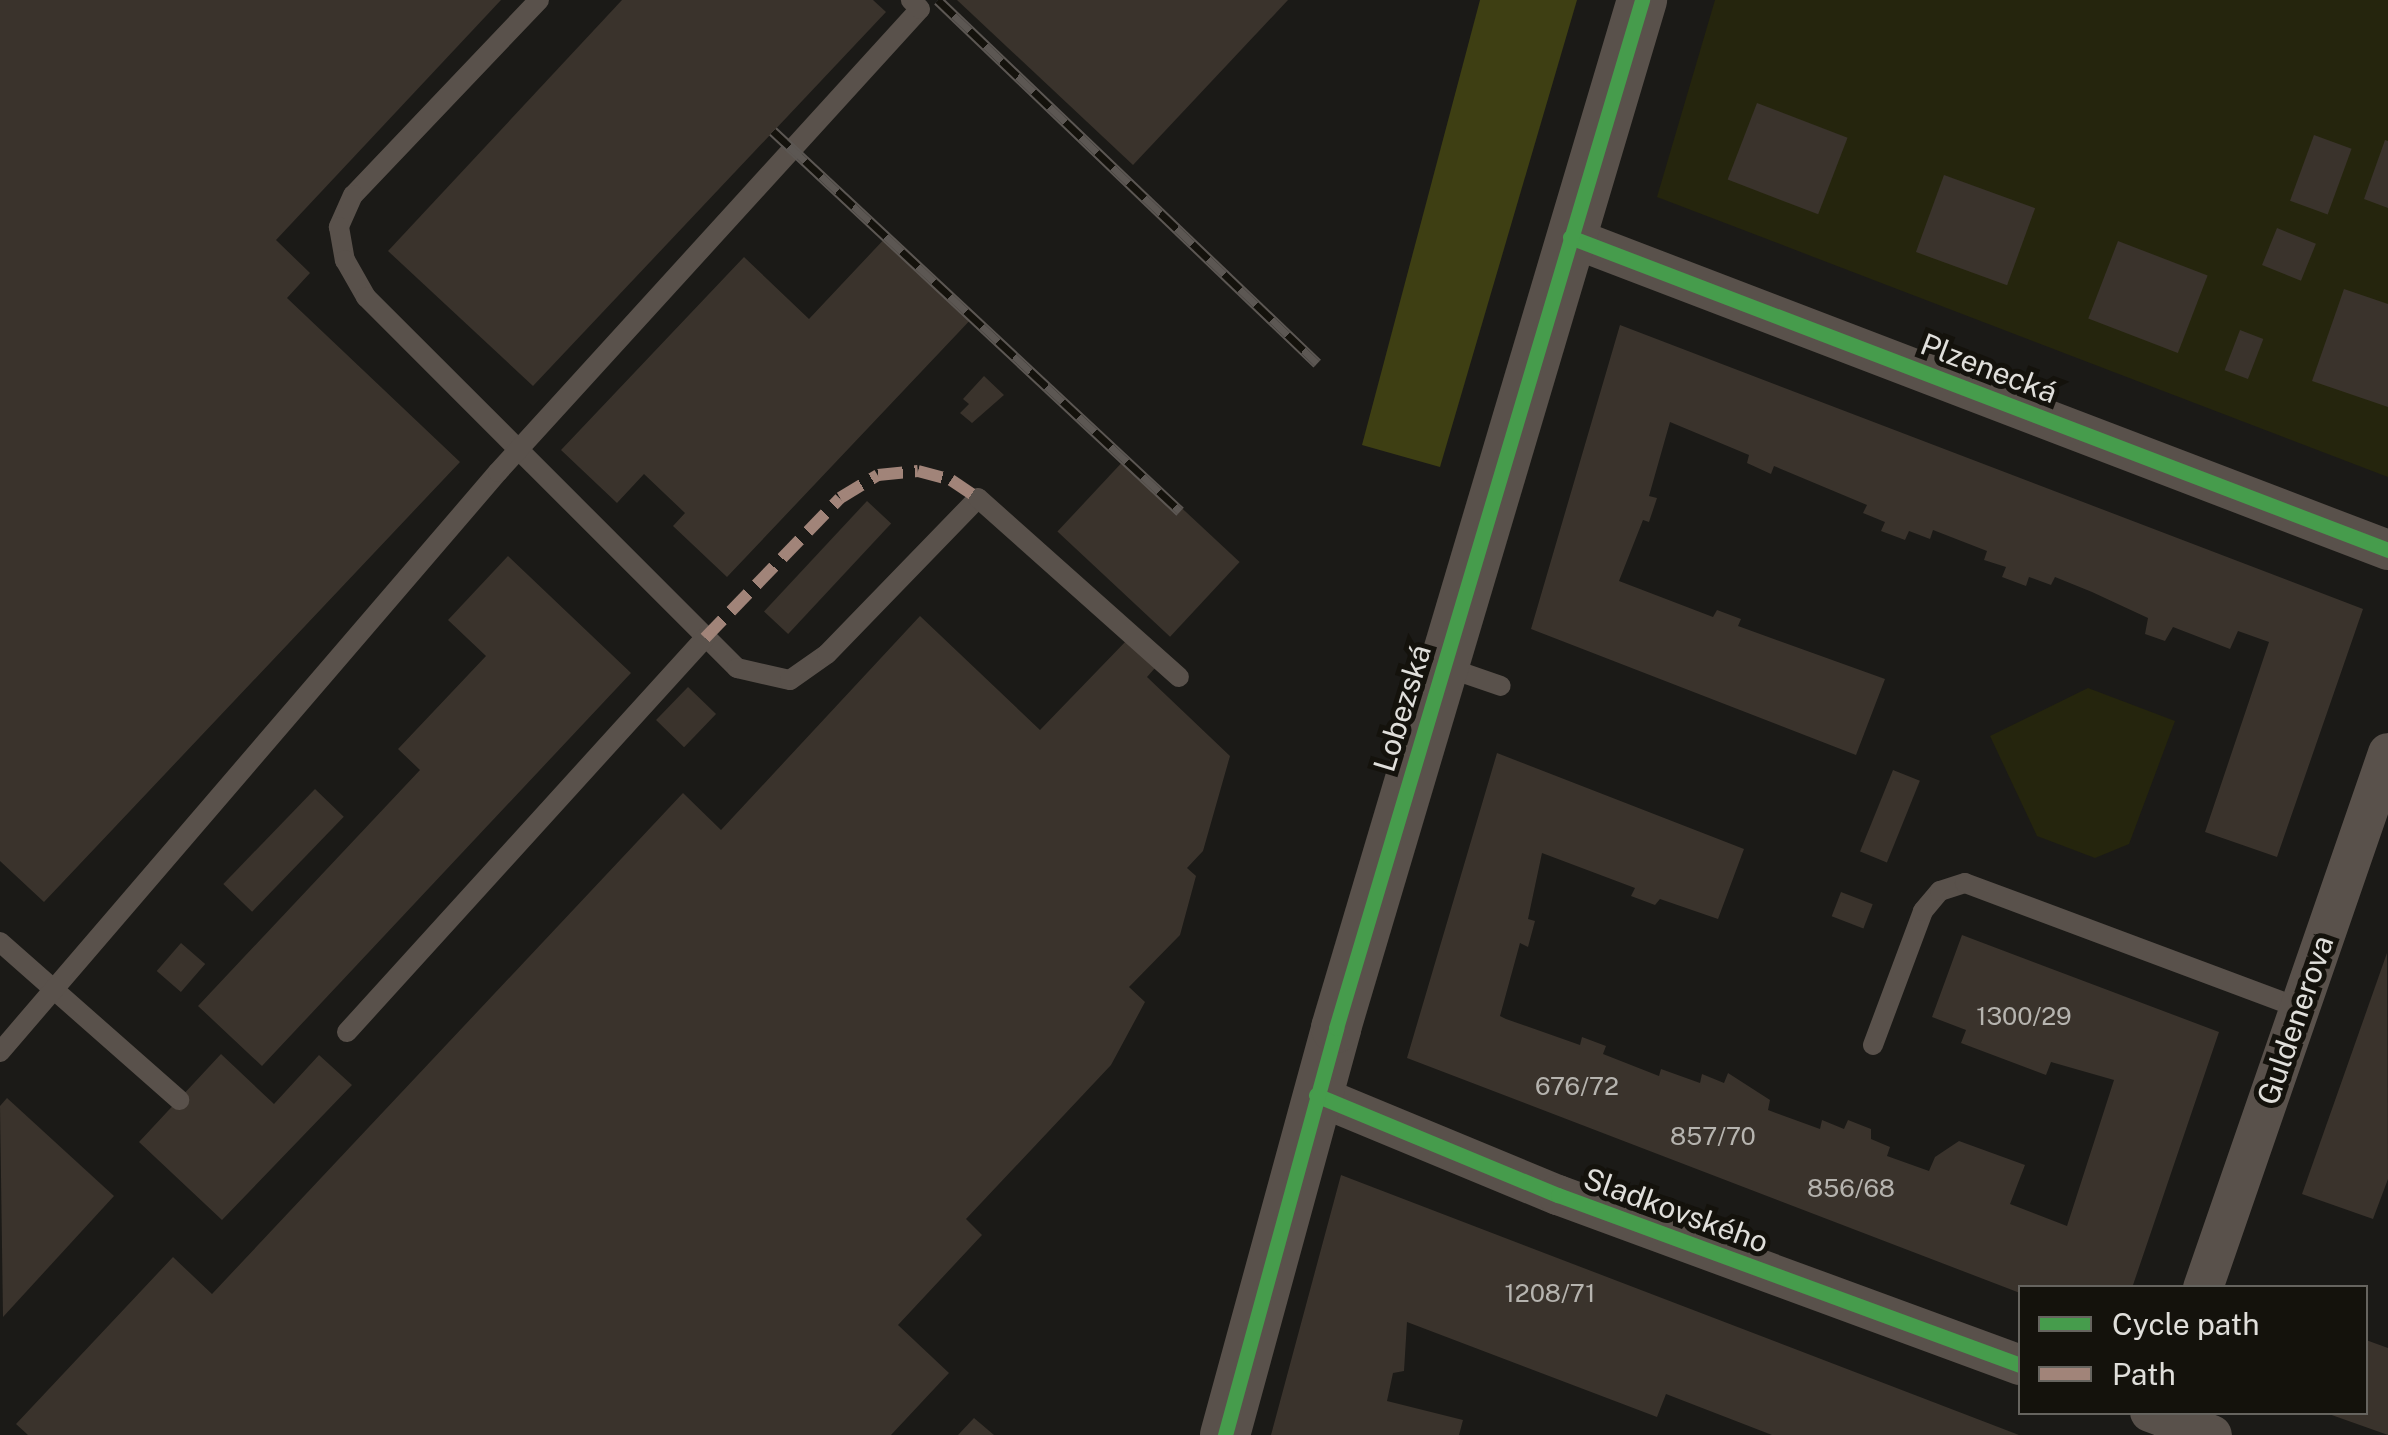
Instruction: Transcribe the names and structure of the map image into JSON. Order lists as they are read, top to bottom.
{
  "streets": {
    "street": [
      "Plzenecká",
      "Lobezská",
      "Guldenerova",
      "Sladkovského"
    ]
  },
  "crossings": [
    ["Plzenecká", "Lobezská"],
    ["Lobezská", "Sladkovského"]
  ],
  "house_numbers": [
    "1300/29",
    "676/72",
    "857/70",
    "856/68",
    "1208/71"
  ],
  "legend": ["Cycle path", "Path"]
}
